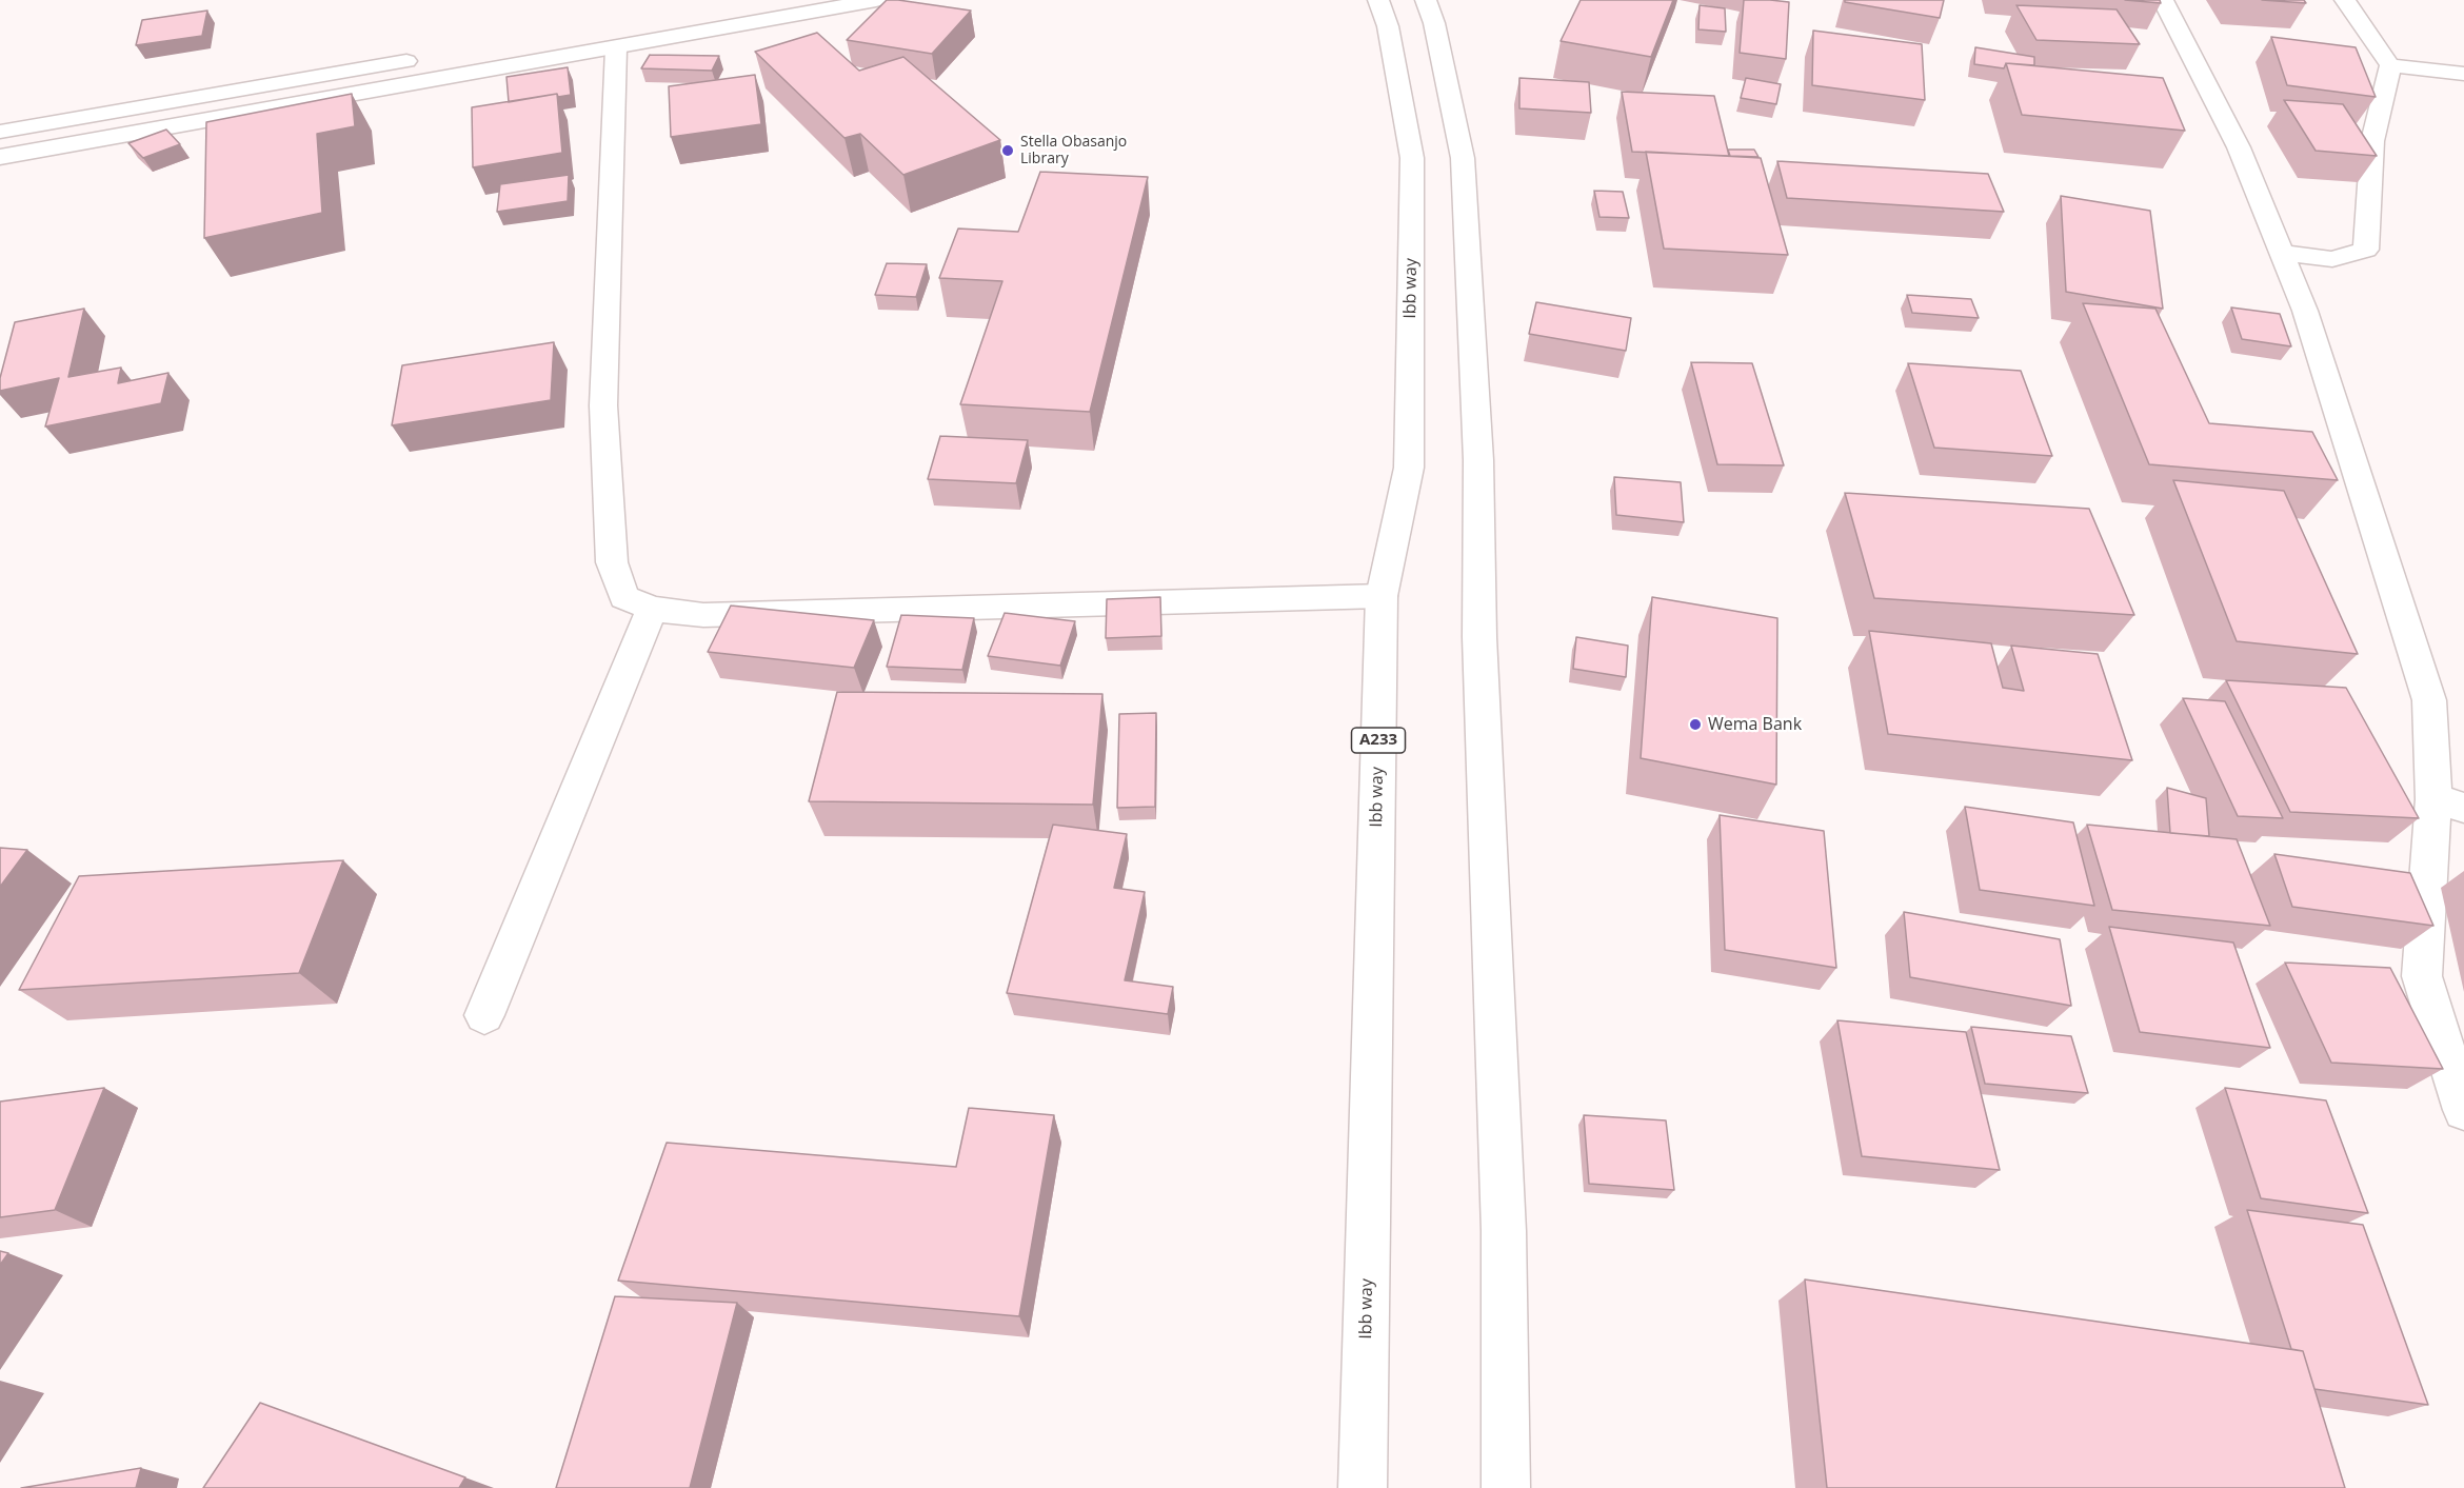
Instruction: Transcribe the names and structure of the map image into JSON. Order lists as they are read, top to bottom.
{
  "streets": {
    "main road": ["Ibb way", "A233"]
  },
  "places": ["Stella Obasanjo Library", "Wema Bank"]
}
